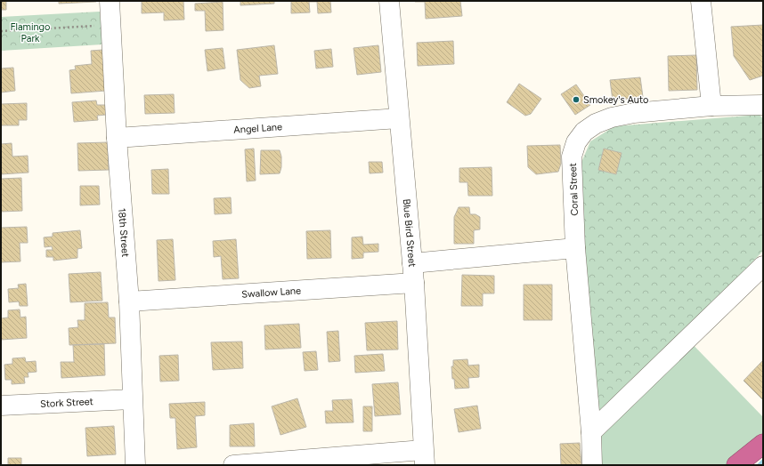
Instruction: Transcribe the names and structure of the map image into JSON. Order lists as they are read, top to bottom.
{
  "streets": {
    "street": [
      "Angel Lane",
      "Coral Street",
      "18th Street",
      "Blue Bird Street",
      "Swallow Lane",
      "Stork Street"
    ]
  },
  "crossings": [
    ["Angel Lane", "18th Street"],
    ["Angel Lane", "Blue Bird Street"],
    ["18th Street", "Swallow Lane"],
    ["18th Street", "Stork Street"],
    ["Blue Bird Street", "Swallow Lane"]
  ],
  "parks": ["Flamingo Park"],
  "places": ["Smokey's Auto"]
}
